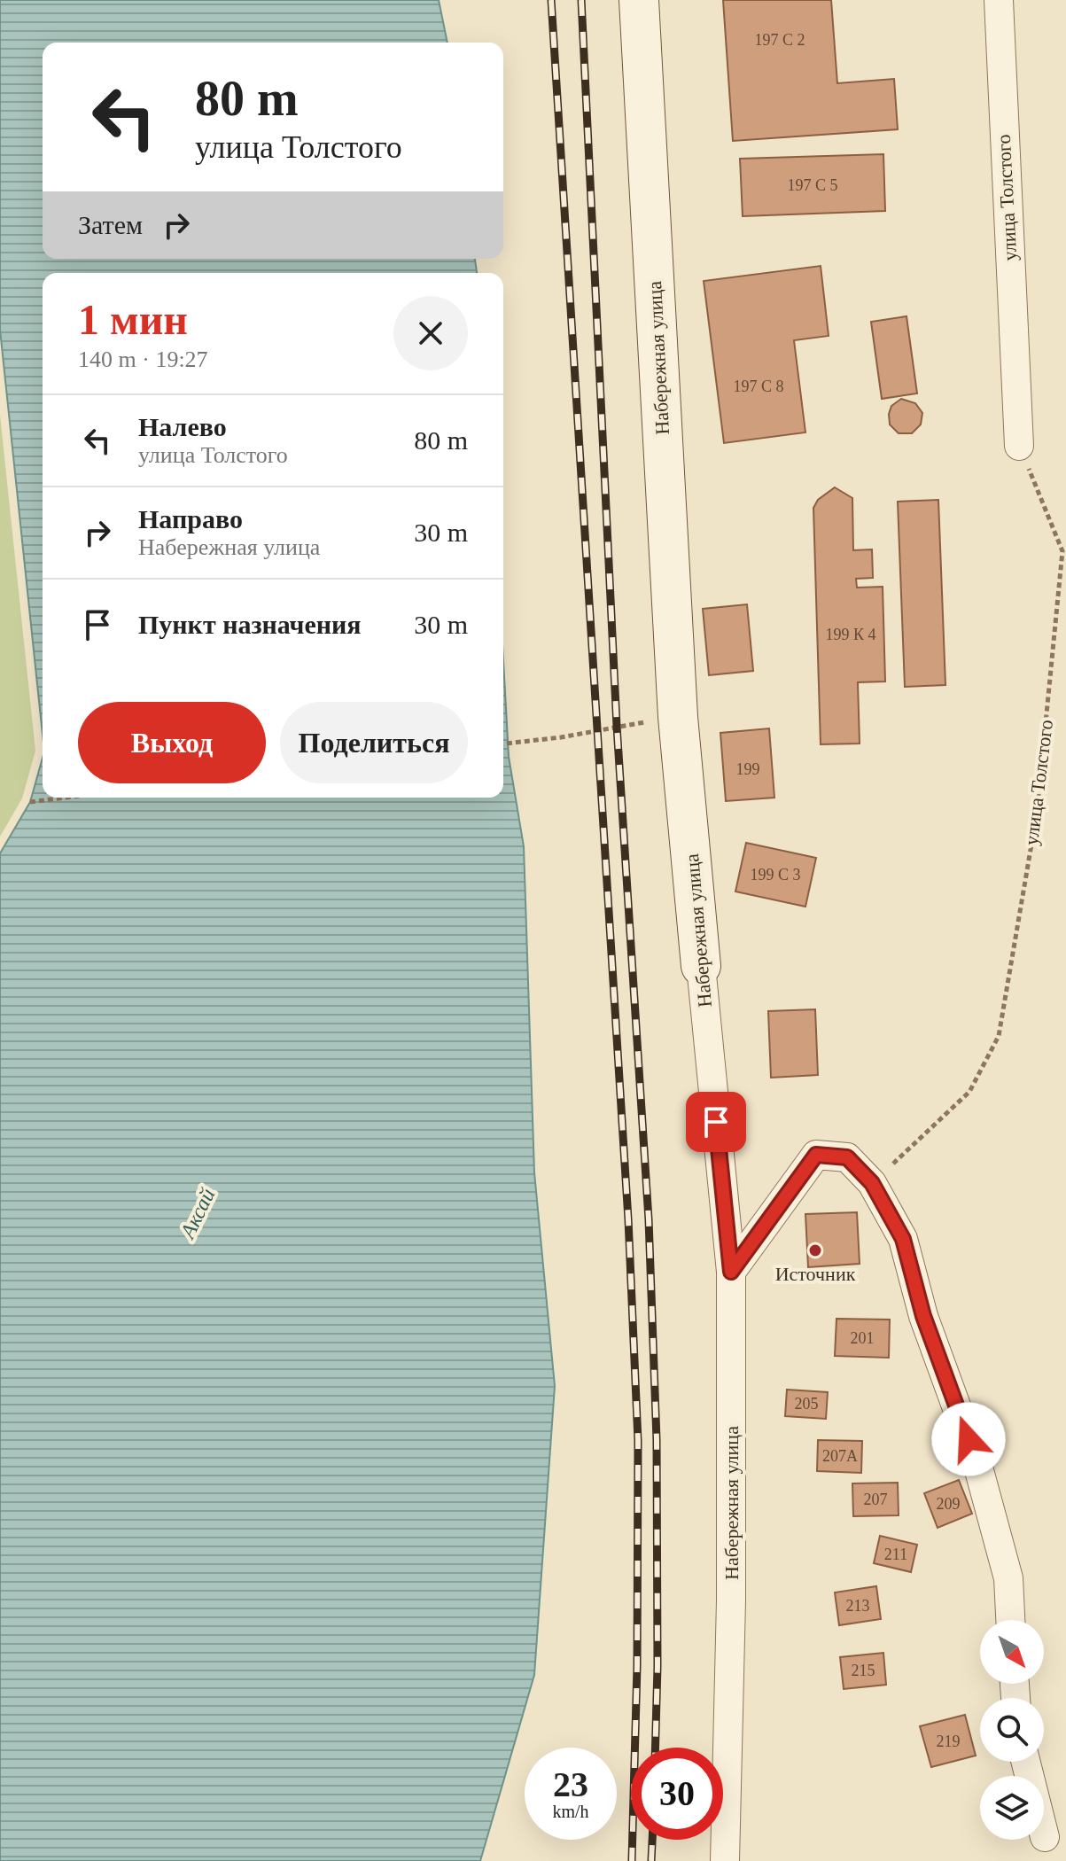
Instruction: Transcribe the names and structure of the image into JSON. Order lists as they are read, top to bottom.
{
  "streets": {
    "street": ["улица Толстого", "Набережная улица"]
  },
  "water": ["Аксай"],
  "places": ["Источник"],
  "house_numbers": [
    "197 С 2",
    "197 С 5",
    "197 С 8",
    "199 К 4",
    "199",
    "199 С 3",
    "201",
    "205",
    "207А",
    "207",
    "209",
    "211",
    "213",
    "215",
    "219"
  ],
  "north": "bottom right",
  "page": {
    "turn": ["80 m", "улица Толстого"],
    "then": "Затем",
    "heading": ["1 мин", "140 m · 19:27"],
    "list": [
      {
        "name": "Налево",
        "note": "улица Толстого",
        "value": "80 m"
      },
      {
        "name": "Направо",
        "note": "Набережная улица",
        "value": "30 m"
      },
      {
        "name": "Пункт назначения",
        "value": "30 m"
      }
    ],
    "buttons": ["Выход", "Поделиться"],
    "speed": "23 km/h",
    "limit": "30"
  }
}
